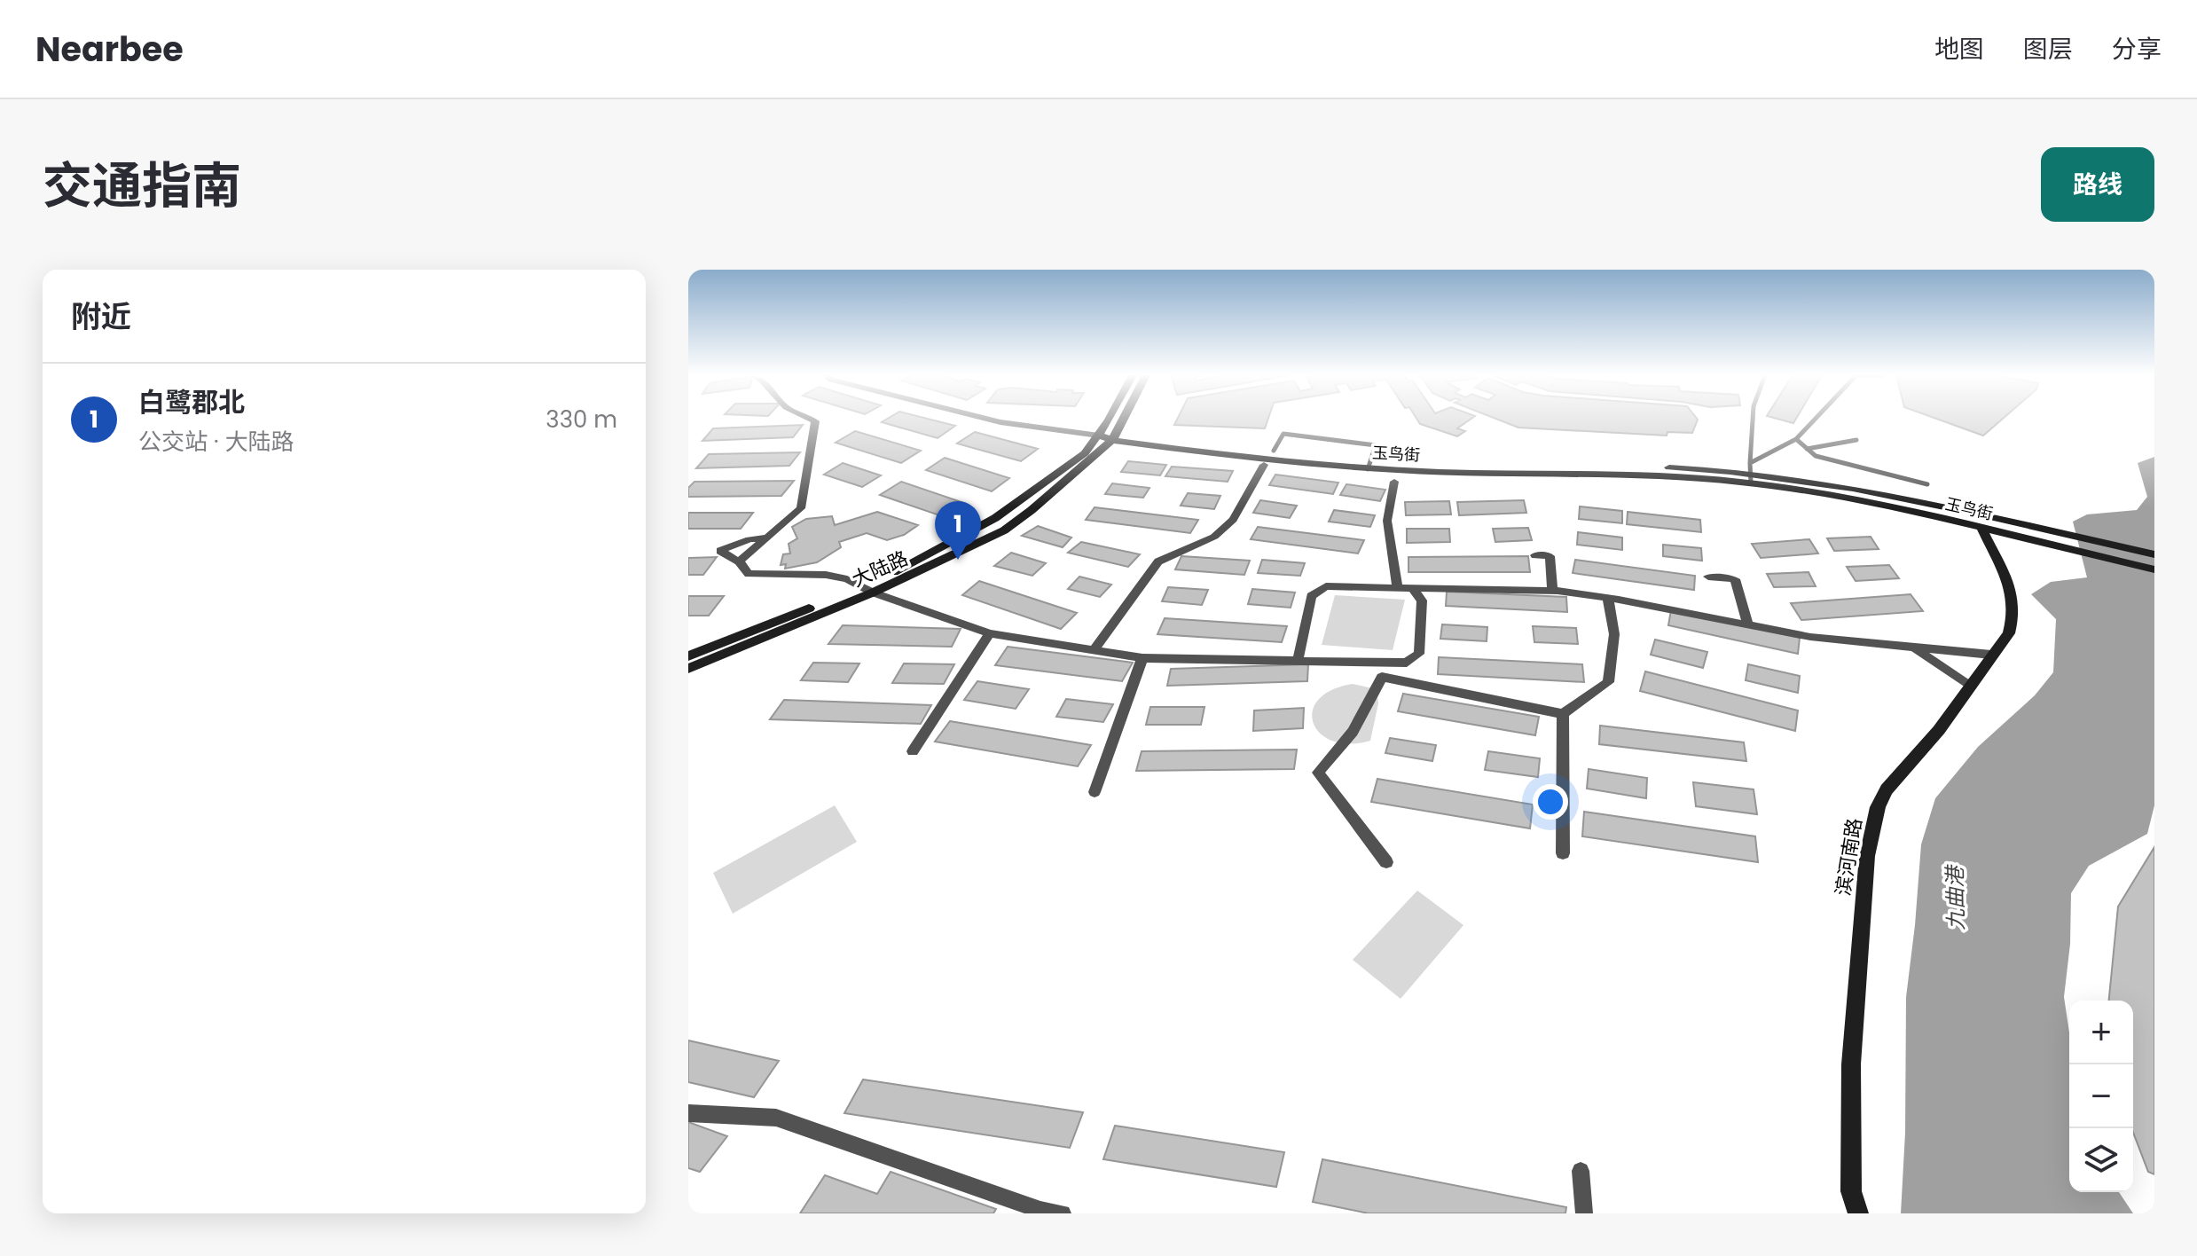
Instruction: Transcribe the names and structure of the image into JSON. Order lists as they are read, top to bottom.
{
  "streets": {
    "main road": ["玉鸟街", "大陆路", "滨河南路"]
  },
  "crossings": [
    ["玉鸟街", "大陆路"],
    ["玉鸟街", "滨河南路"]
  ],
  "water": ["九曲港"],
  "page": {
    "header": "Nearbee",
    "nav": ["地图", "图层", "分享"],
    "title": "交通指南",
    "buttons": "路线",
    "heading": "附近",
    "list": [
      {
        "mark": "1",
        "name": "白鹭郡北",
        "note": "公交站 · 大陆路",
        "value": "330 m"
      }
    ],
    "pins": "1",
    "map_buttons": ["+", "−"]
  }
}
